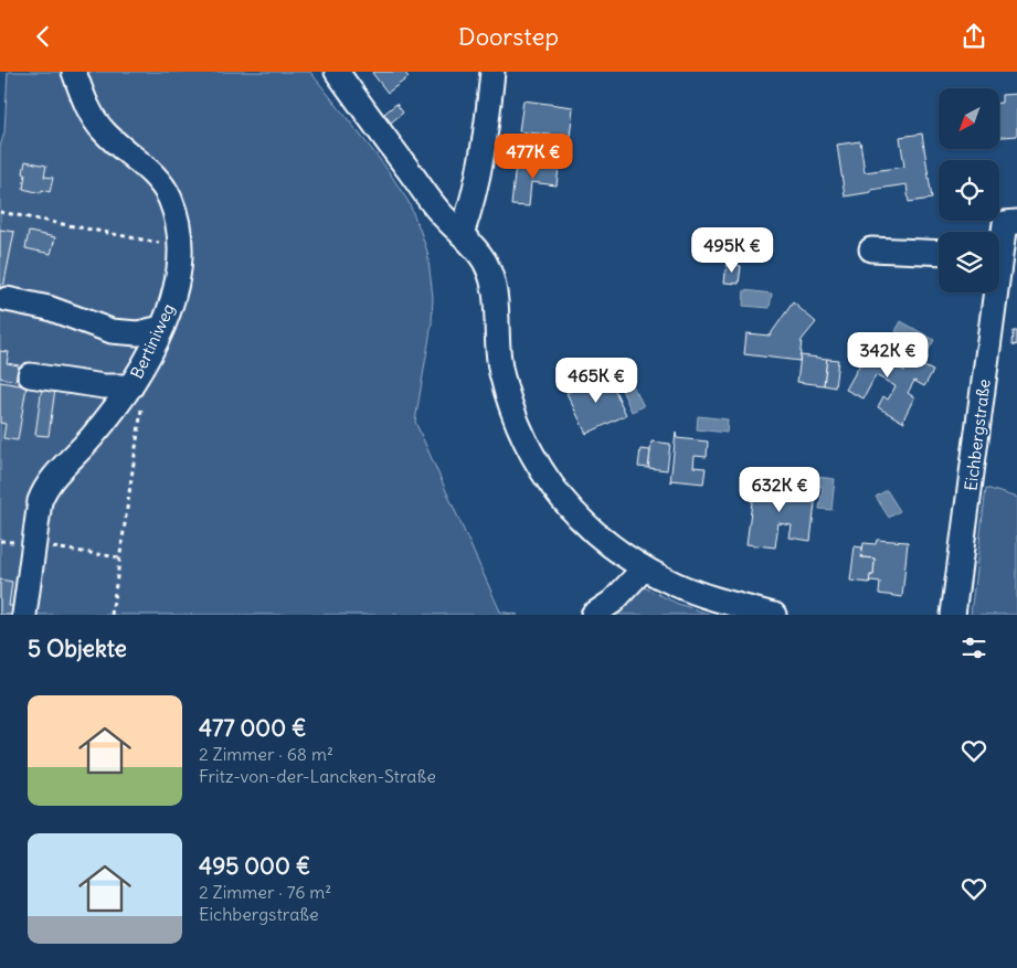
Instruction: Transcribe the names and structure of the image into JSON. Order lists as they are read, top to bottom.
{
  "streets": {
    "street": ["Bertiniweg", "Eichbergstraße"]
  },
  "north": "bottom left",
  "page": {
    "header": "Doorstep",
    "price": [
      "477K €",
      "495K €",
      "342K €",
      "465K €",
      "632K €"
    ],
    "heading": "5 Objekte",
    "list": [
      {
        "name": "477 000 €",
        "note": "2 Zimmer · 68 m² · Fritz-von-der-Lancken-Straße"
      },
      {
        "name": "495 000 €",
        "note": "2 Zimmer · 76 m² · Eichbergstraße"
      }
    ]
  }
}
